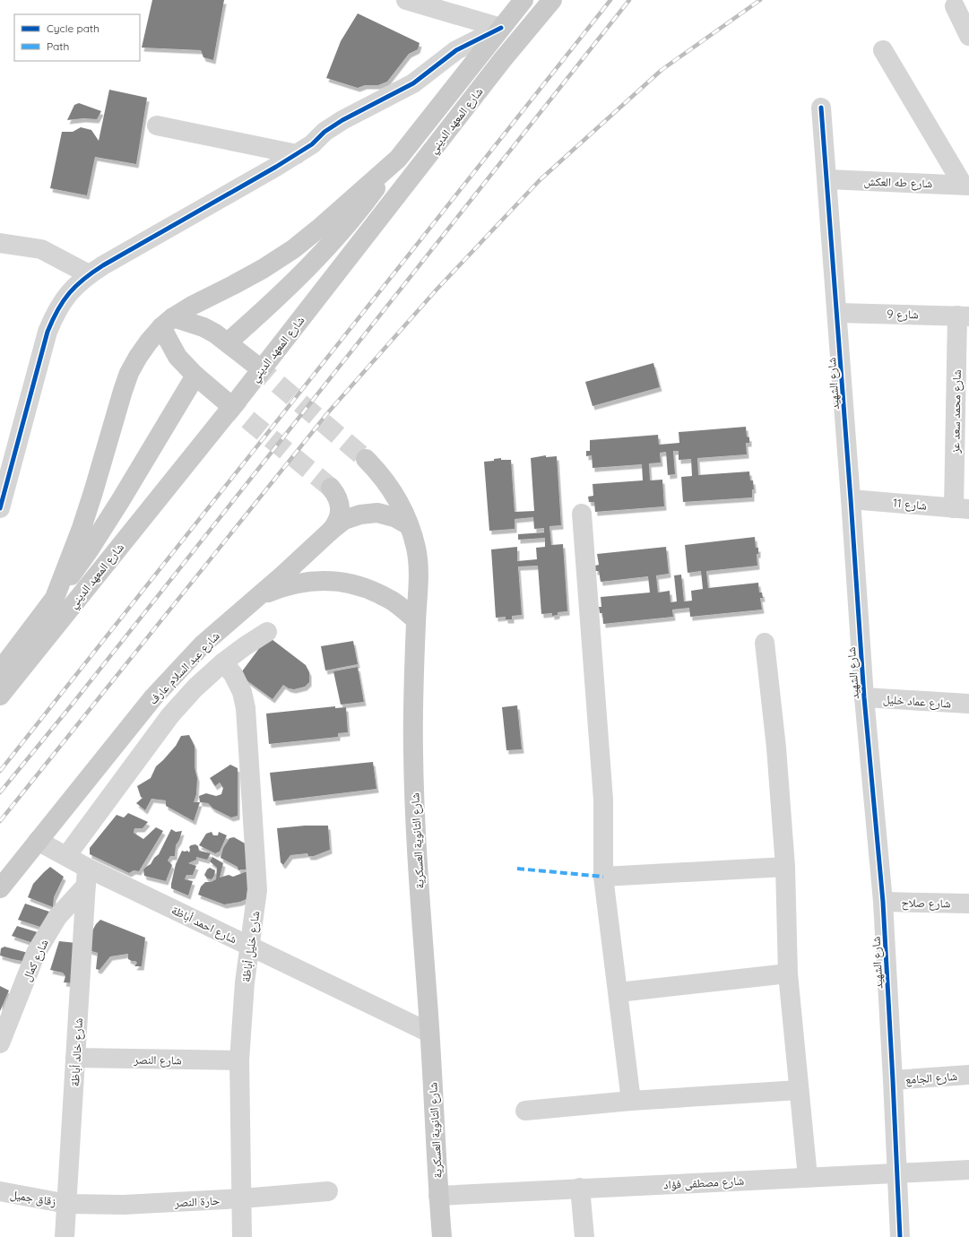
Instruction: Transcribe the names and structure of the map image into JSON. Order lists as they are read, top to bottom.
{
  "streets": {
    "main road": ["شارع المعهد الديني", "شارع عبد السلام عارف", "شارع الثانوية العسكرية"],
    "street": [
      "شارع طه العكش",
      "شارع 9",
      "شارع الشهيد",
      "شارع محمد سعد عز",
      "شارع 11",
      "شارع عماد خليل",
      "شارع صلاح",
      "شارع احمد أباظة",
      "شارع خليل أباظة",
      "شارع كمال",
      "شارع خالد أباظة",
      "شارع النصر",
      "شارع الجامع",
      "شارع مصطفى فؤاد",
      "زقاق جميل",
      "حارة النصر"
    ]
  },
  "crossings": [
    ["شارع طه العكش", "شارع الشهيد"],
    ["شارع 9", "شارع الشهيد"],
    ["شارع 9", "شارع محمد سعد عز"],
    ["شارع الشهيد", "شارع 11"],
    ["شارع الشهيد", "شارع عماد خليل"],
    ["شارع الشهيد", "شارع صلاح"],
    ["شارع الشهيد", "شارع الجامع"],
    ["شارع الشهيد", "شارع مصطفى فؤاد"],
    ["شارع محمد سعد عز", "شارع 11"],
    ["شارع عبد السلام عارف", "شارع الثانوية العسكرية"],
    ["شارع عبد السلام عارف", "شارع احمد أباظة"],
    ["شارع عبد السلام عارف", "شارع خليل أباظة"],
    ["شارع الثانوية العسكرية", "شارع احمد أباظة"],
    ["شارع الثانوية العسكرية", "شارع مصطفى فؤاد"],
    ["شارع احمد أباظة", "شارع خليل أباظة"],
    ["شارع احمد أباظة", "شارع كمال"],
    ["شارع احمد أباظة", "شارع خالد أباظة"],
    ["شارع خليل أباظة", "شارع النصر"],
    ["شارع خليل أباظة", "حارة النصر"],
    ["شارع كمال", "شارع خالد أباظة"],
    ["شارع خالد أباظة", "شارع النصر"],
    ["شارع خالد أباظة", "زقاق جميل"],
    ["شارع خالد أباظة", "حارة النصر"],
    ["زقاق جميل", "حارة النصر"]
  ],
  "legend": ["Cycle path", "Path"]
}
